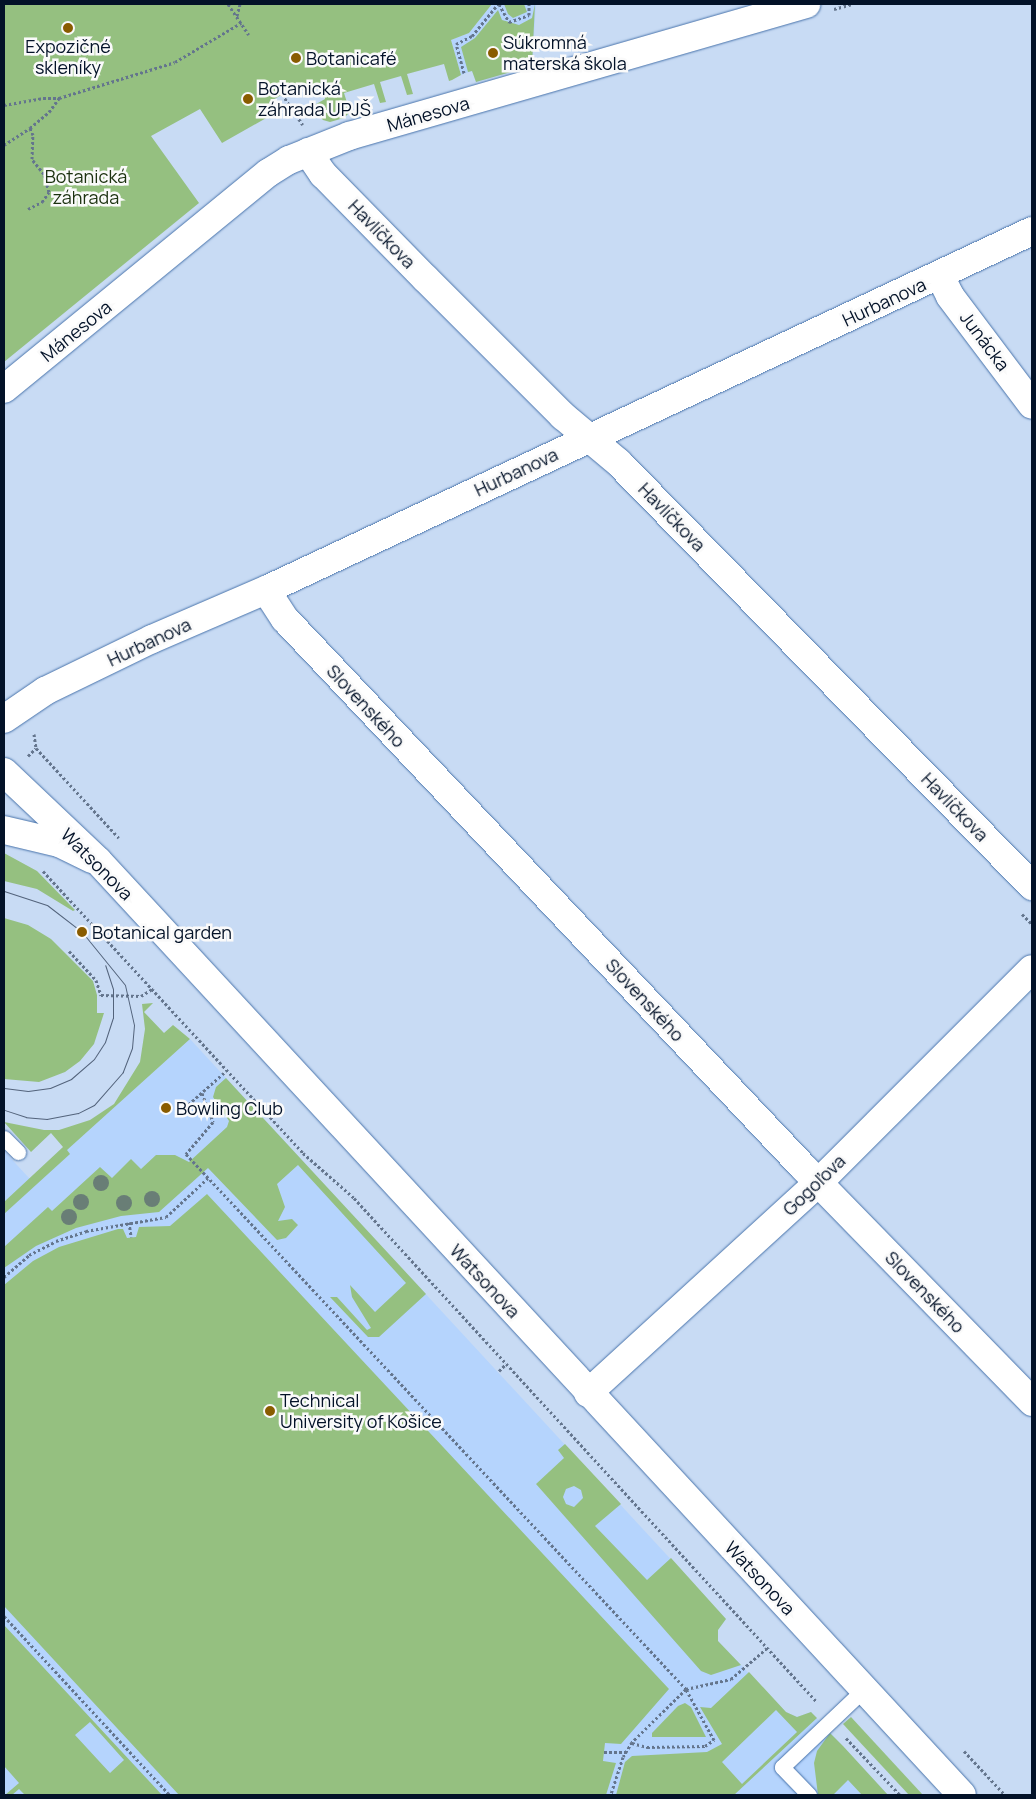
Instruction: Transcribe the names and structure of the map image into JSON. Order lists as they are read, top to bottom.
{
  "streets": {
    "street": [
      "Mánesova",
      "Havlíčkova",
      "Hurbanova",
      "Junácka",
      "Slovenského",
      "Watsonova",
      "Gogoľova"
    ]
  },
  "crossings": [
    ["Mánesova", "Havlíčkova"],
    ["Havlíčkova", "Hurbanova"],
    ["Hurbanova", "Junácka"],
    ["Hurbanova", "Slovenského"],
    ["Slovenského", "Gogoľova"],
    ["Watsonova", "Gogoľova"]
  ],
  "parks": ["Botanická záhrada"],
  "places": [
    "Expozičné skleníky",
    "Súkromná materská škola",
    "Botanicafé",
    "Botanická záhrada UPJŠ",
    "Botanical garden",
    "Bowling Club",
    "Technical University of Košice"
  ]
}
